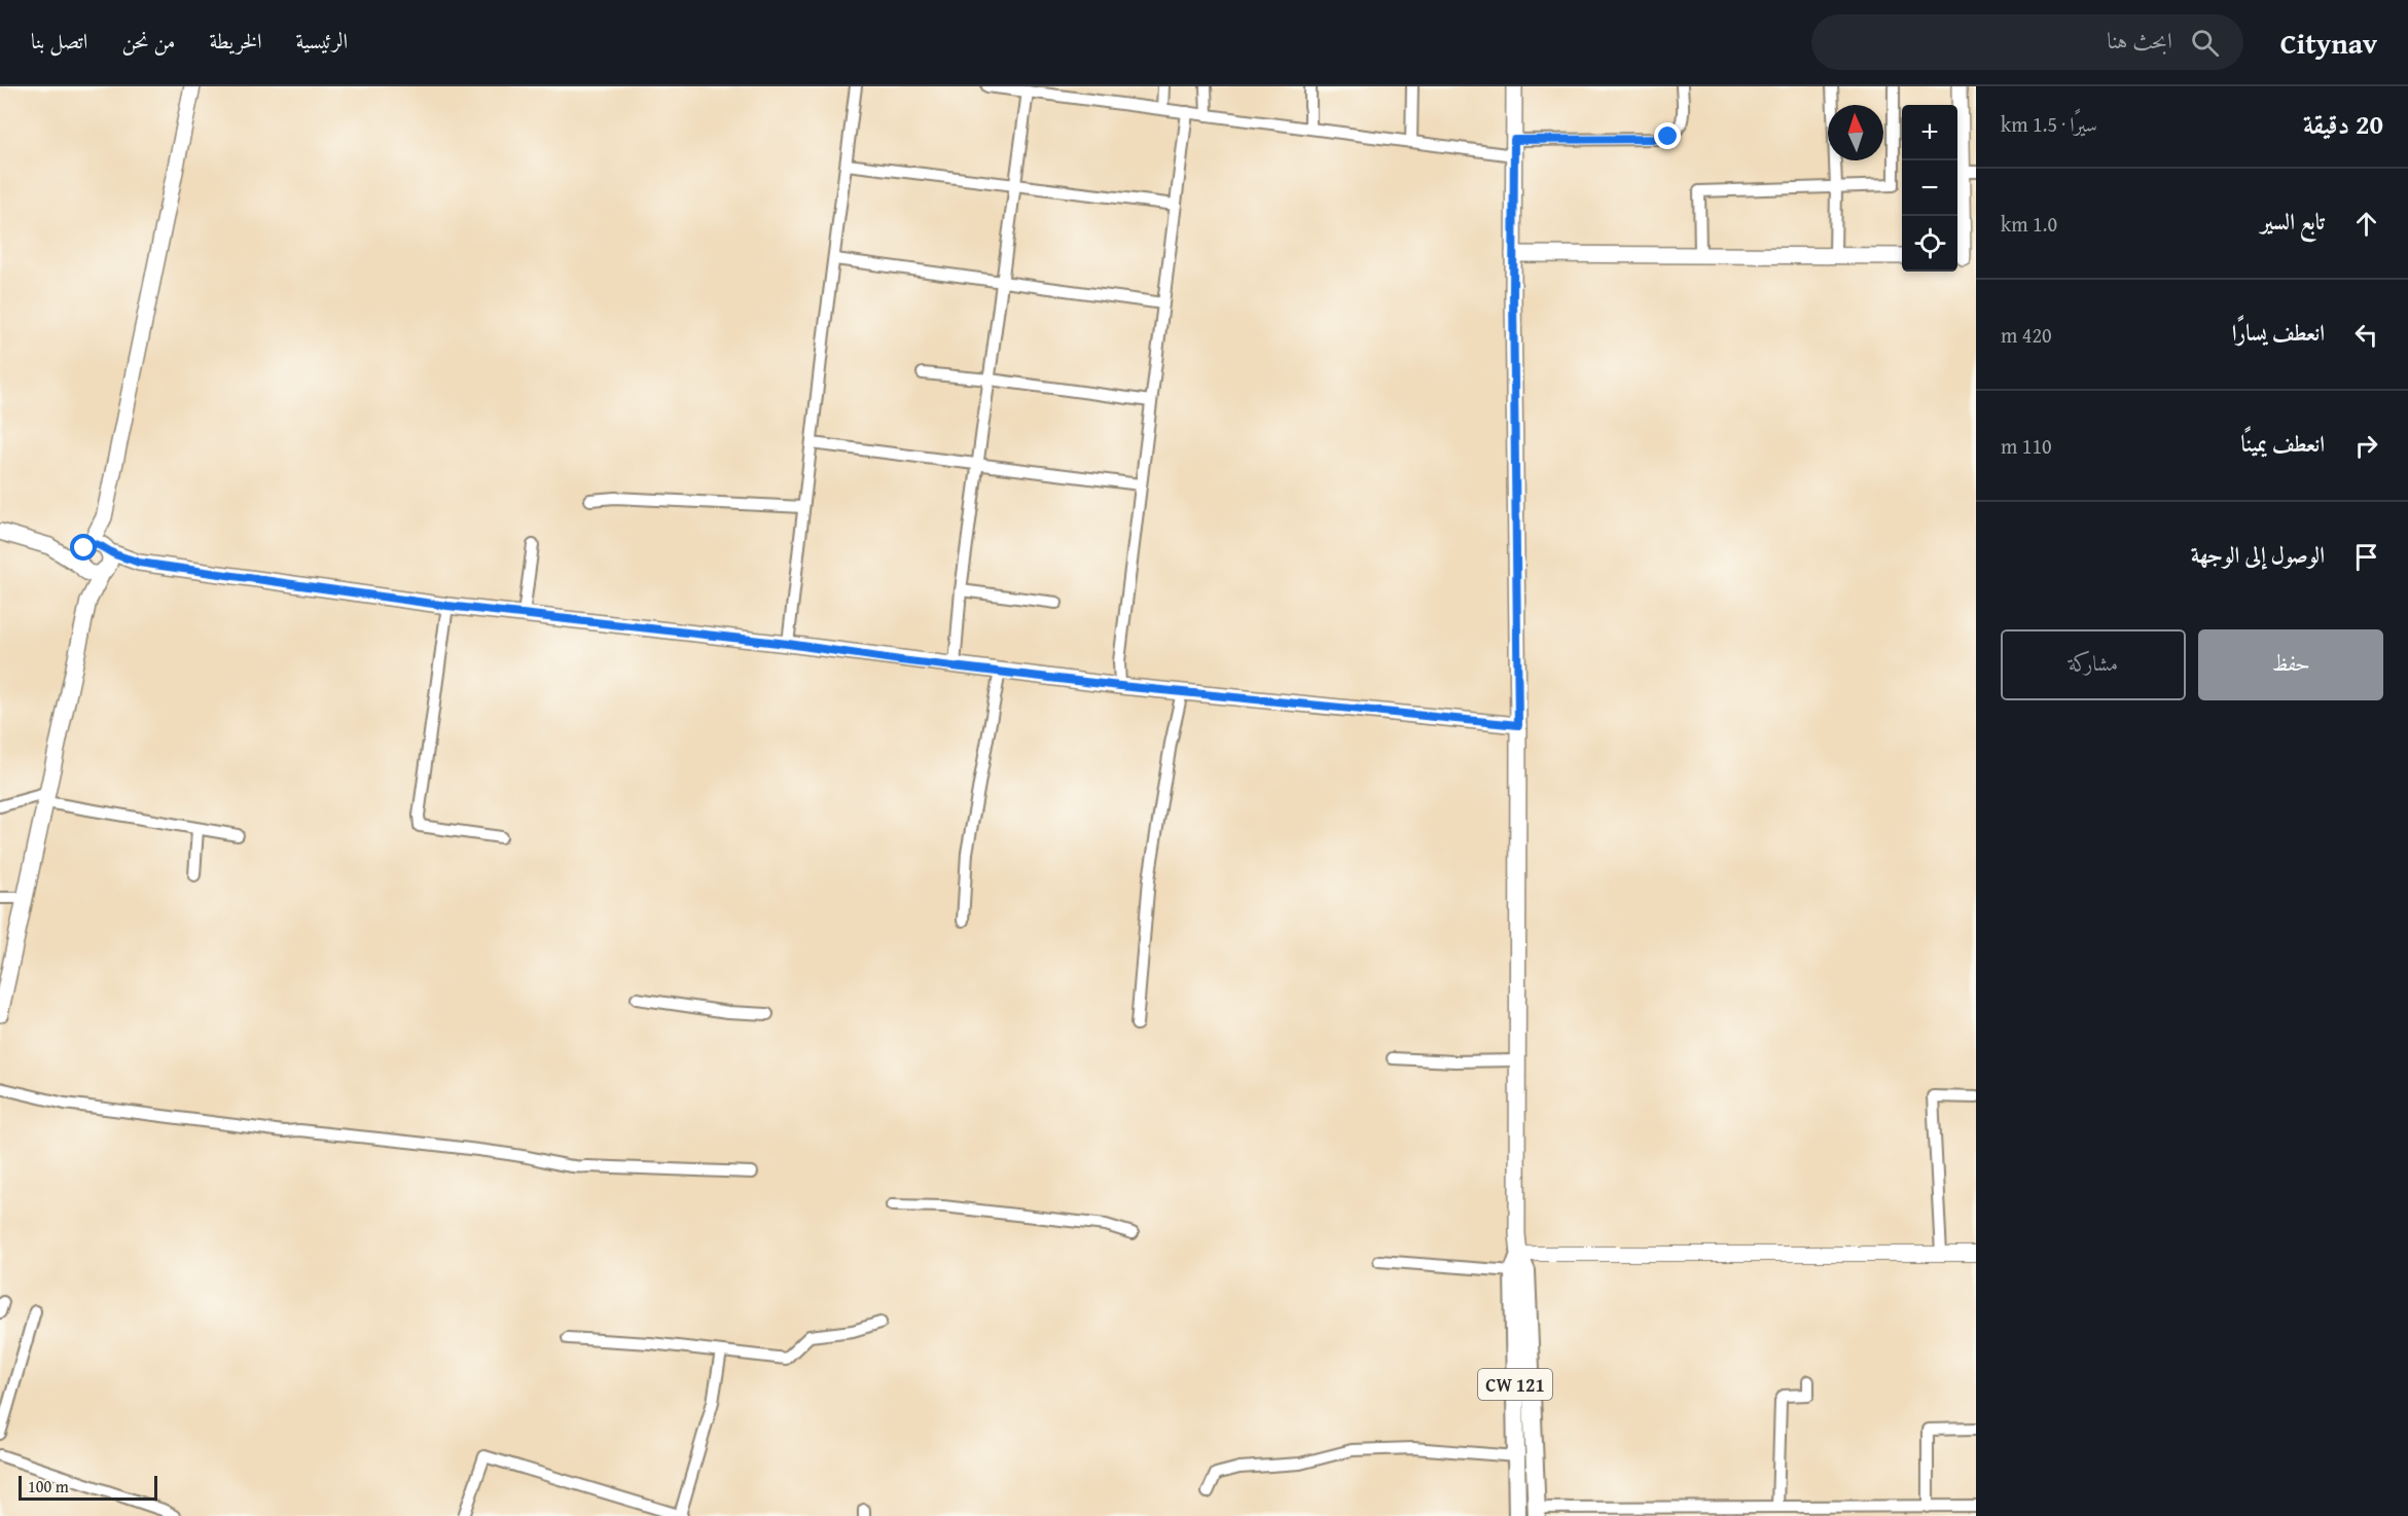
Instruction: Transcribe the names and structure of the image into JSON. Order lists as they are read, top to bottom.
{
  "streets": {
    "highway": ["CW 121"]
  },
  "scale_bar": "100 m",
  "north": "top",
  "page": {
    "header": "Citynav",
    "search": "ابحث هنا",
    "nav": [
      "الرئيسية",
      "الخريطة",
      "من نحن",
      "اتصل بنا"
    ],
    "heading": ["20 دقيقة", "سيرًا · 1.5 km"],
    "map_buttons": ["+", "−"],
    "list": [
      ["تابع السير", "1.0 km"],
      ["انعطف يسارًا", "420 m"],
      ["انعطف يمينًا", "110 m"],
      "الوصول إلى الوجهة"
    ],
    "buttons": ["حفظ", "مشاركة"],
    "scale": "100 m"
  }
}
